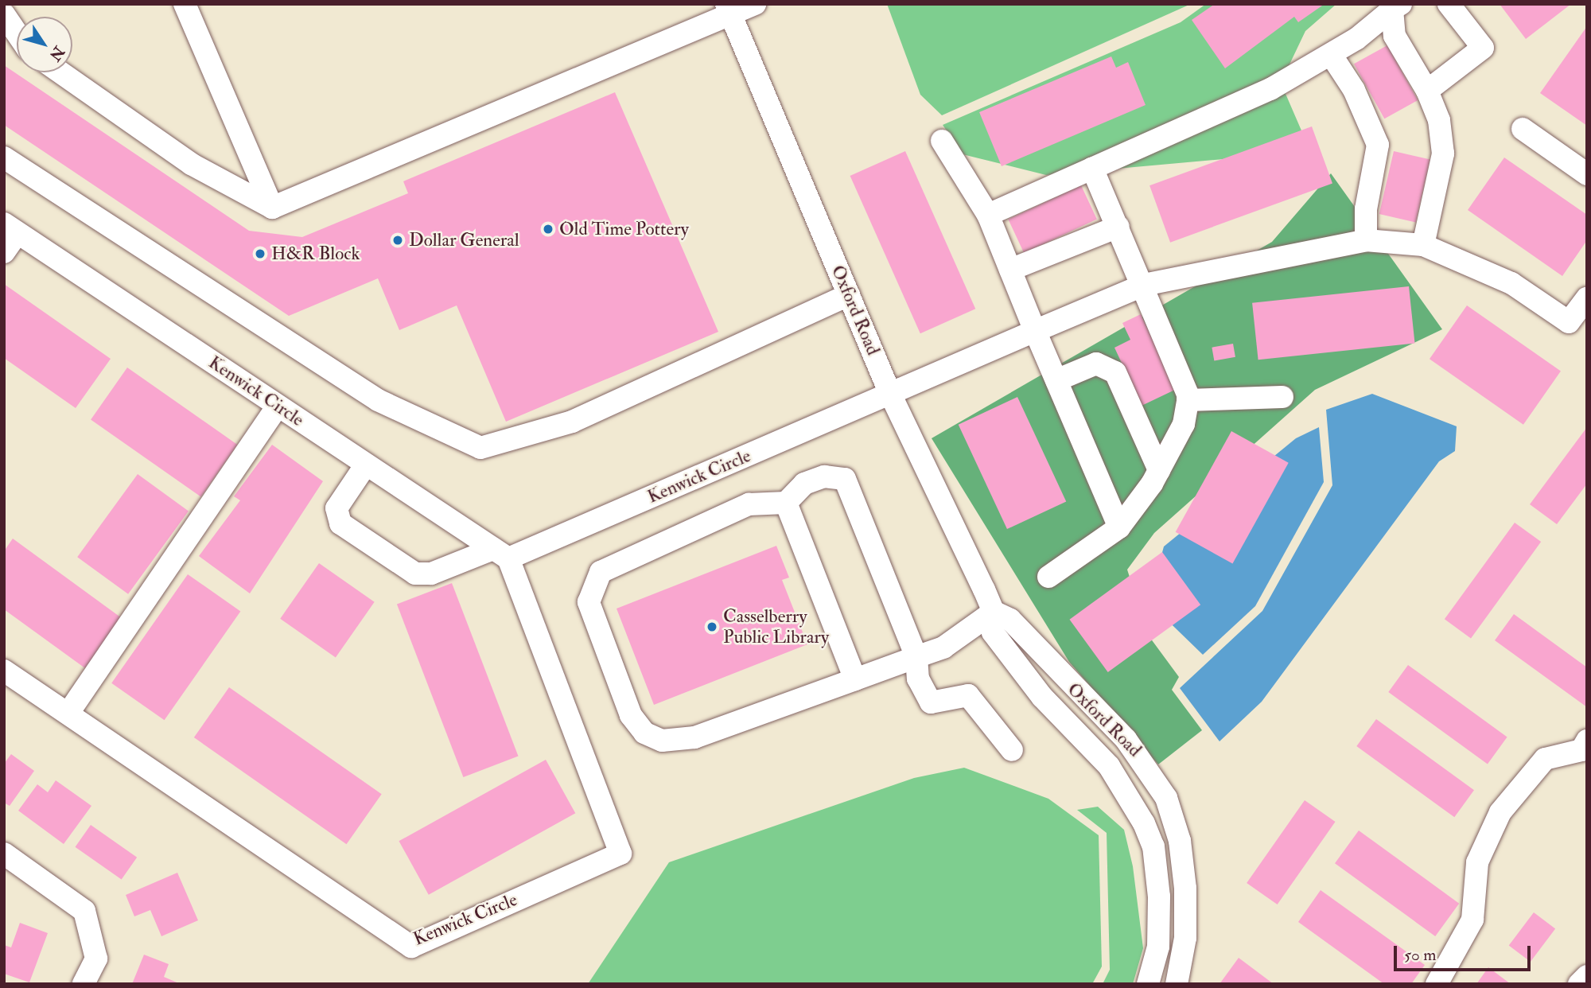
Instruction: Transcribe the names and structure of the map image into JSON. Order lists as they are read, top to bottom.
{
  "streets": {
    "street": ["Oxford Road", "Kenwick Circle"]
  },
  "crossings": [
    ["Oxford Road", "Kenwick Circle"]
  ],
  "places": [
    "Old Time Pottery",
    "Dollar General",
    "H&R Block",
    "Casselberry Public Library"
  ],
  "scale_bar": "50 m",
  "north": "bottom right"
}
